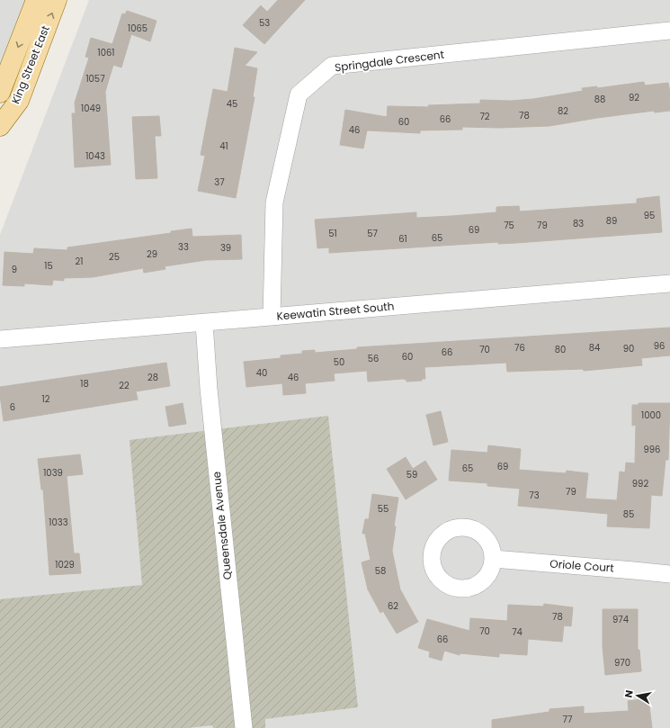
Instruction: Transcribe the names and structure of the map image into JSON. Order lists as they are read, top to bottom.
{
  "streets": {
    "main road": ["King Street East"],
    "street": [
      "Springdale Crescent",
      "Keewatin Street South",
      "Queensdale Avenue",
      "Oriole Court"
    ]
  },
  "crossings": [
    ["Springdale Crescent", "Keewatin Street South"],
    ["Keewatin Street South", "Queensdale Avenue"]
  ],
  "house_numbers": [
    "53",
    "1065",
    "1061",
    "1057",
    "92",
    "88",
    "45",
    "1049",
    "82",
    "78",
    "72",
    "66",
    "60",
    "46",
    "41",
    "1043",
    "37",
    "95",
    "89",
    "83",
    "75",
    "79",
    "69",
    "51",
    "57",
    "65",
    "61",
    "33",
    "39",
    "29",
    "25",
    "21",
    "15",
    "9",
    "96",
    "76",
    "84",
    "90",
    "70",
    "80",
    "66",
    "60",
    "56",
    "50",
    "40",
    "28",
    "46",
    "18",
    "22",
    "12",
    "6",
    "1000",
    "996",
    "69",
    "65",
    "1039",
    "59",
    "992",
    "79",
    "73",
    "55",
    "85",
    "1033",
    "1029",
    "58",
    "62",
    "78",
    "974",
    "70",
    "74",
    "66",
    "970",
    "77"
  ],
  "north": "left"
}
